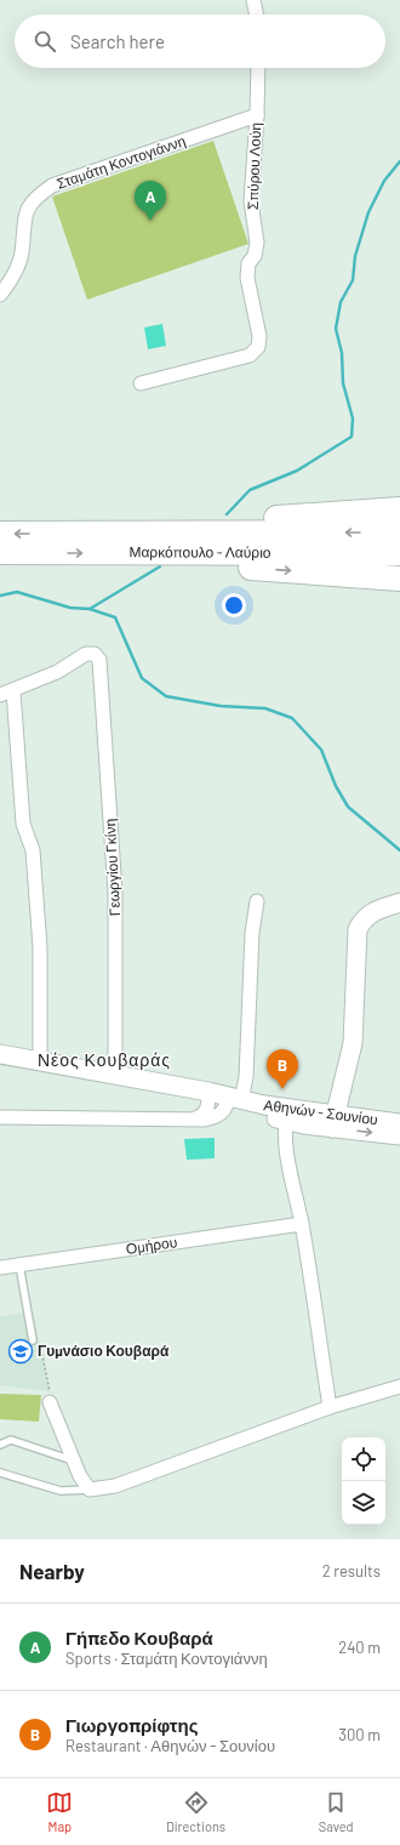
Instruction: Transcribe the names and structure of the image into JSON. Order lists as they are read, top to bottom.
{
  "streets": {
    "highway": ["Μαρκόπουλο - Λαύριο"],
    "main road": ["Αθηνών - Σουνίου"],
    "street": [
      "Σταμάτη Κοντογιάννη",
      "Σπύρου Λούη",
      "Γεωργίου Γκίνη",
      "Ομήρου"
    ]
  },
  "crossings": [
    ["Σταμάτη Κοντογιάννη", "Σπύρου Λούη"],
    ["Γεωργίου Γκίνη", "Αθηνών - Σουνίου"]
  ],
  "districts": ["Νέος Κουβαράς"],
  "places": {
    "school or university": ["Γυμνάσιο Κουβαρά"]
  },
  "page": {
    "search": "Search here",
    "pins": ["A", "B"],
    "heading": ["Nearby", "2 results"],
    "list": [
      {
        "mark": "A",
        "name": "Γήπεδο Κουβαρά",
        "note": "Sports · Σταμάτη Κοντογιάννη",
        "value": "240 m"
      },
      {
        "mark": "B",
        "name": "Γιωργοπρίφτης",
        "note": "Restaurant · Αθηνών - Σουνίου",
        "value": "300 m"
      }
    ],
    "nav": ["Map", "Directions", "Saved"]
  }
}
